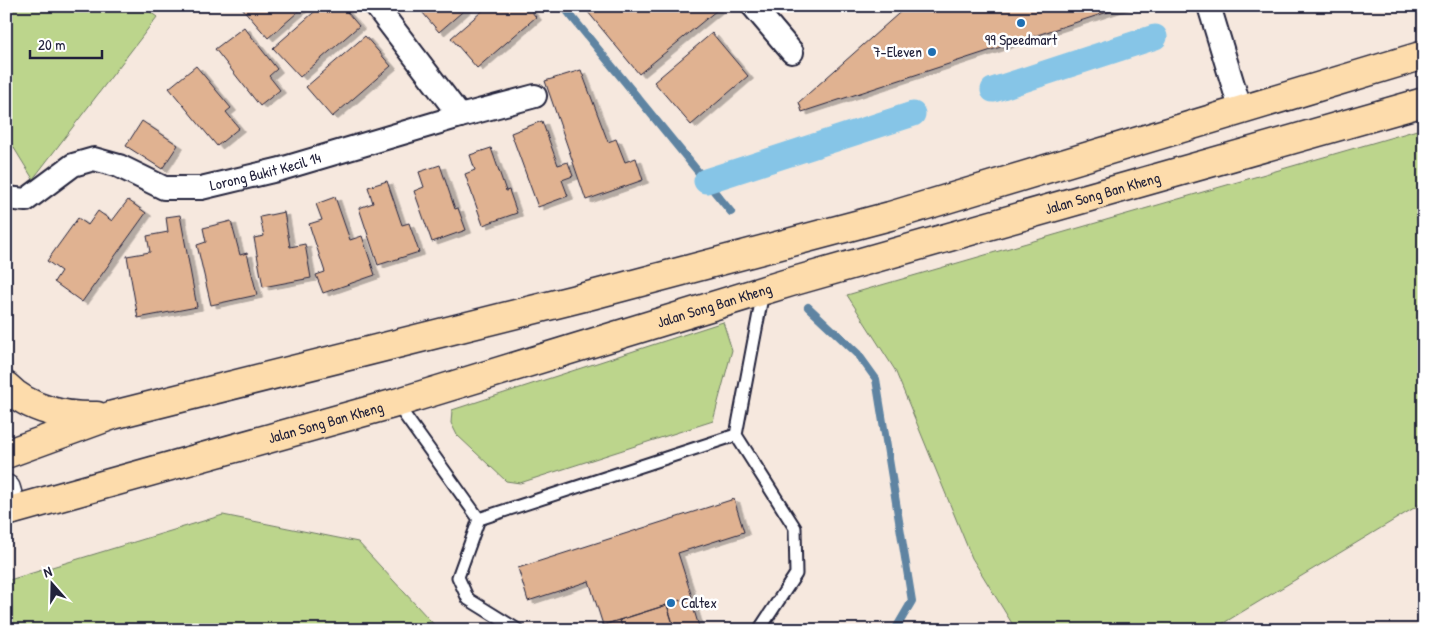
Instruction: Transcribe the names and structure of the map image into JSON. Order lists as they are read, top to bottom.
{
  "streets": {
    "main road": ["Jalan Song Ban Kheng"],
    "street": ["Lorong Bukit Kecil 14"]
  },
  "places": ["99 Speedmart", "7-Eleven", "Caltex"],
  "scale_bar": "20 m",
  "north": "top"
}
